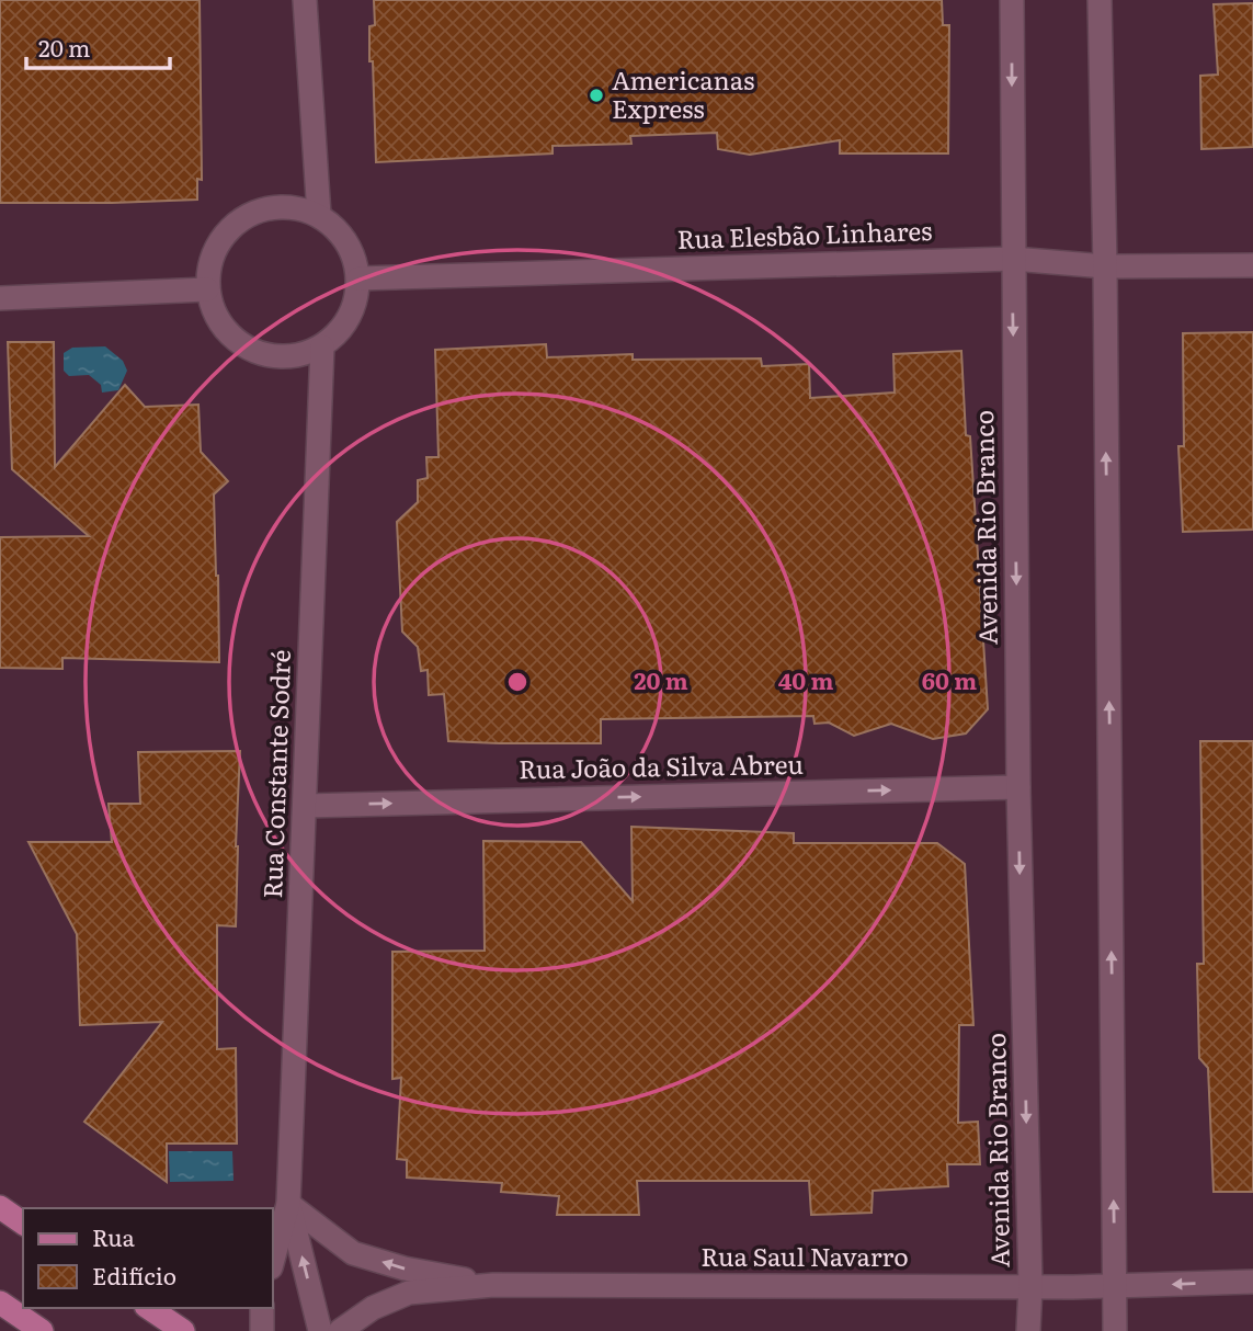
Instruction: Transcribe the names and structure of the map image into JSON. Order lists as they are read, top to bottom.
{
  "streets": {
    "street": [
      "Rua Elesbão Linhares",
      "Avenida Rio Branco",
      "Rua João da Silva Abreu",
      "Rua Constante Sodré",
      "Rua Saul Navarro"
    ]
  },
  "crossings": [
    ["Rua Elesbão Linhares", "Avenida Rio Branco"],
    ["Rua Elesbão Linhares", "Rua Constante Sodré"],
    ["Avenida Rio Branco", "Rua João da Silva Abreu"],
    ["Avenida Rio Branco", "Rua Saul Navarro"],
    ["Rua João da Silva Abreu", "Rua Constante Sodré"],
    ["Rua Constante Sodré", "Rua Saul Navarro"]
  ],
  "one_way": ["Rua João da Silva Abreu"],
  "places": ["Americanas Express"],
  "legend": ["Rua", "Edifício"],
  "scale_bar": "20 m",
  "rings": ["20 m", "40 m", "60 m"]
}
